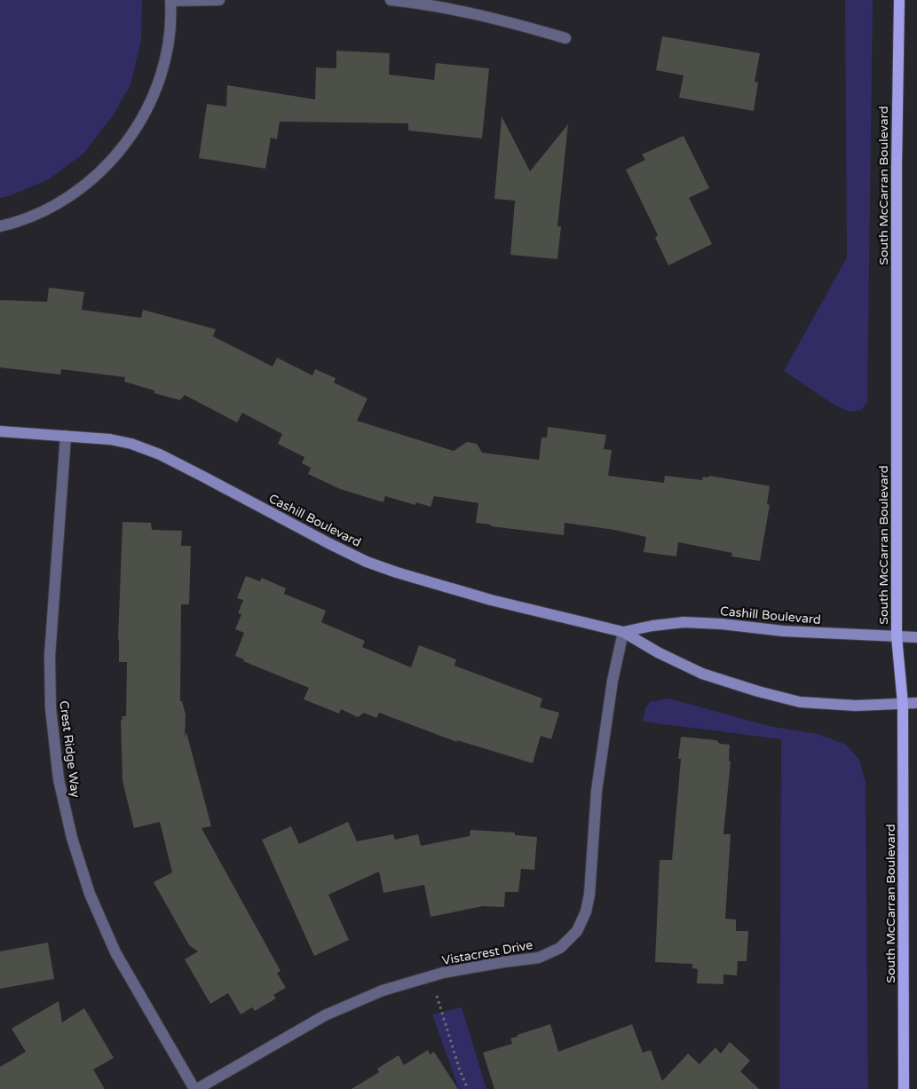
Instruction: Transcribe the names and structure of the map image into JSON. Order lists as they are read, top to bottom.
{
  "streets": {
    "main road": ["South McCarran Boulevard"],
    "street": ["Cashill Boulevard", "Crest Ridge Way", "Vistacrest Drive"]
  },
  "crossings": [
    ["South McCarran Boulevard", "Cashill Boulevard"],
    ["Cashill Boulevard", "Crest Ridge Way"],
    ["Cashill Boulevard", "Vistacrest Drive"],
    ["Crest Ridge Way", "Vistacrest Drive"]
  ]
}
